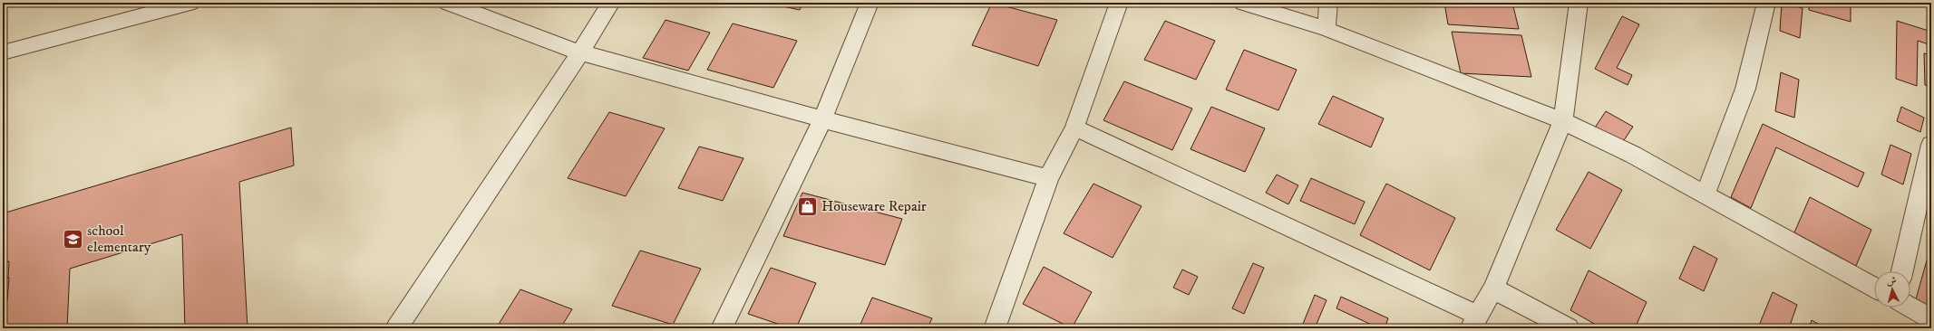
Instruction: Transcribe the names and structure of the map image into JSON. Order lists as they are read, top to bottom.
{
  "places": {
    "shop": ["Houseware Repair"],
    "school or university": ["school elementary"]
  },
  "north": "top"
}
